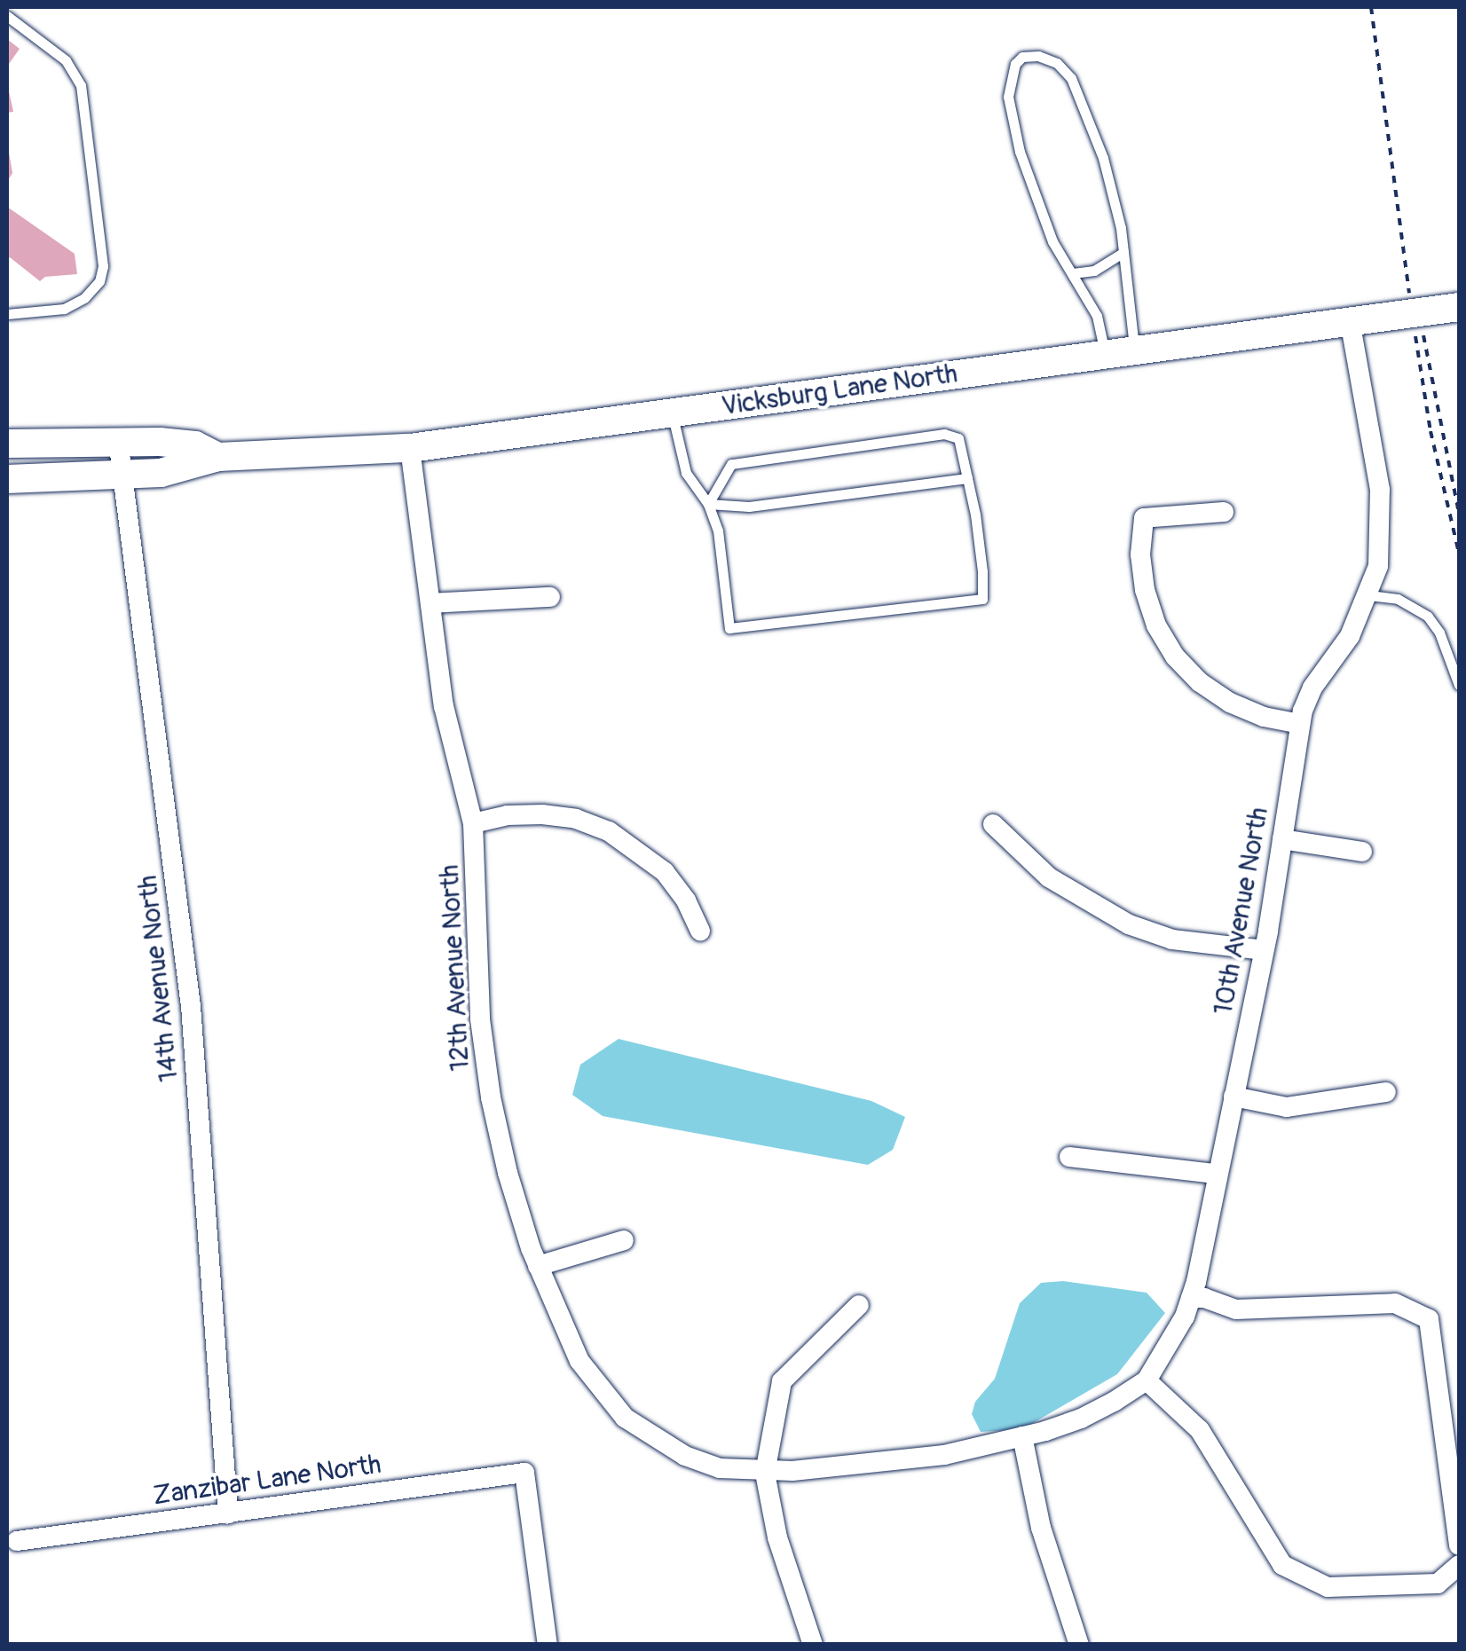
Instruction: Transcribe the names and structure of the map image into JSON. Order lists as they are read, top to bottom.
{
  "streets": {
    "main road": ["Vicksburg Lane North"],
    "street": [
      "10th Avenue North",
      "12th Avenue North",
      "14th Avenue North",
      "Zanzibar Lane North"
    ]
  },
  "crossings": [
    ["Vicksburg Lane North", "10th Avenue North"],
    ["Vicksburg Lane North", "12th Avenue North"],
    ["Vicksburg Lane North", "14th Avenue North"],
    ["14th Avenue North", "Zanzibar Lane North"]
  ]
}
